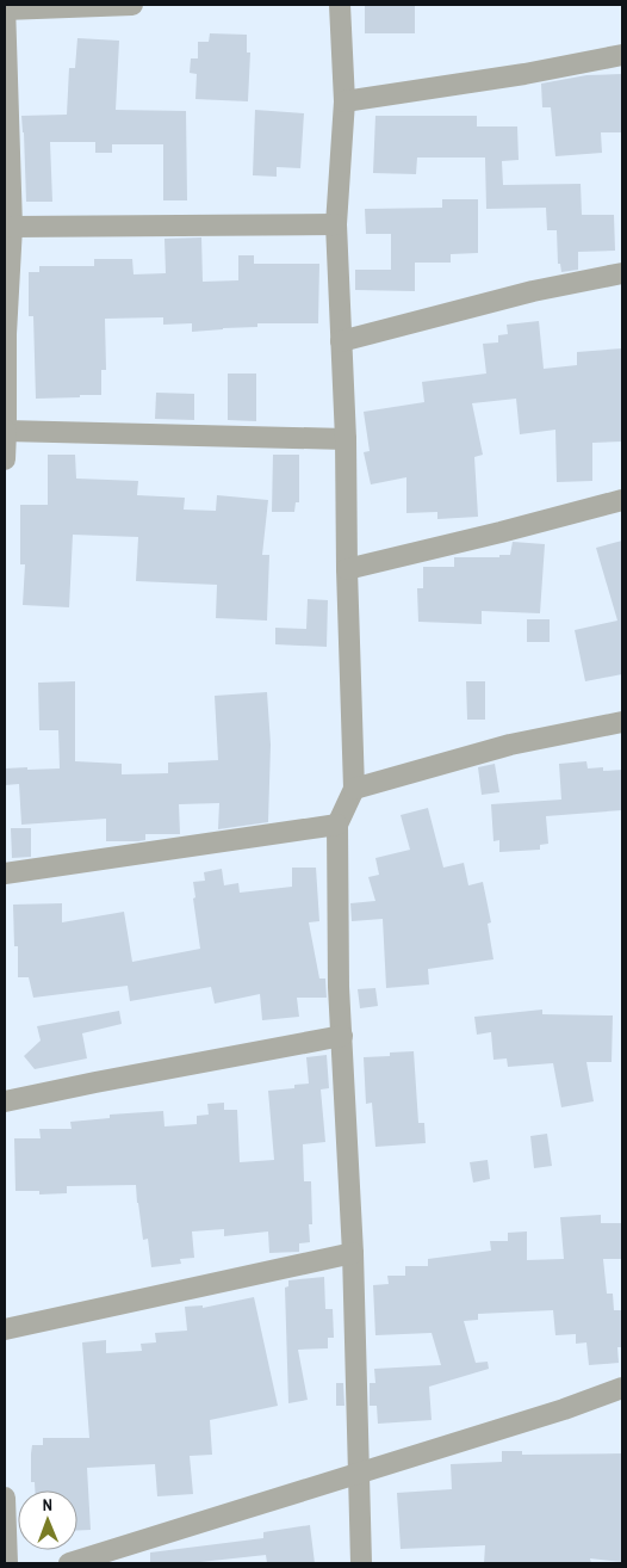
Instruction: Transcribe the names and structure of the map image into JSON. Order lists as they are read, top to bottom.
{
  "north": "top"
}
